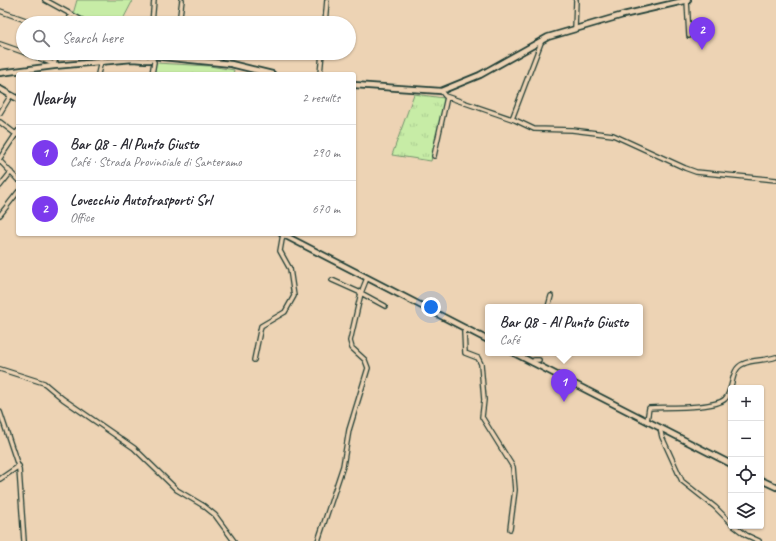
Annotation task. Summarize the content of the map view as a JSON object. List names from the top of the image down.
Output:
{
  "page": {
    "search": "Search here",
    "pins": ["2", "1"],
    "heading": ["Nearby", "2 results"],
    "list": [
      {
        "mark": "1",
        "name": "Bar Q8 - Al Punto Giusto",
        "note": "Café · Strada Provinciale di Santeramo",
        "value": "290 m"
      },
      {
        "mark": "2",
        "name": "Lovecchio Autotrasporti Srl",
        "note": "Office",
        "value": "670 m"
      }
    ],
    "popup": ["Bar Q8 - Al Punto Giusto", "Café"],
    "map_buttons": ["+", "−"]
  }
}
